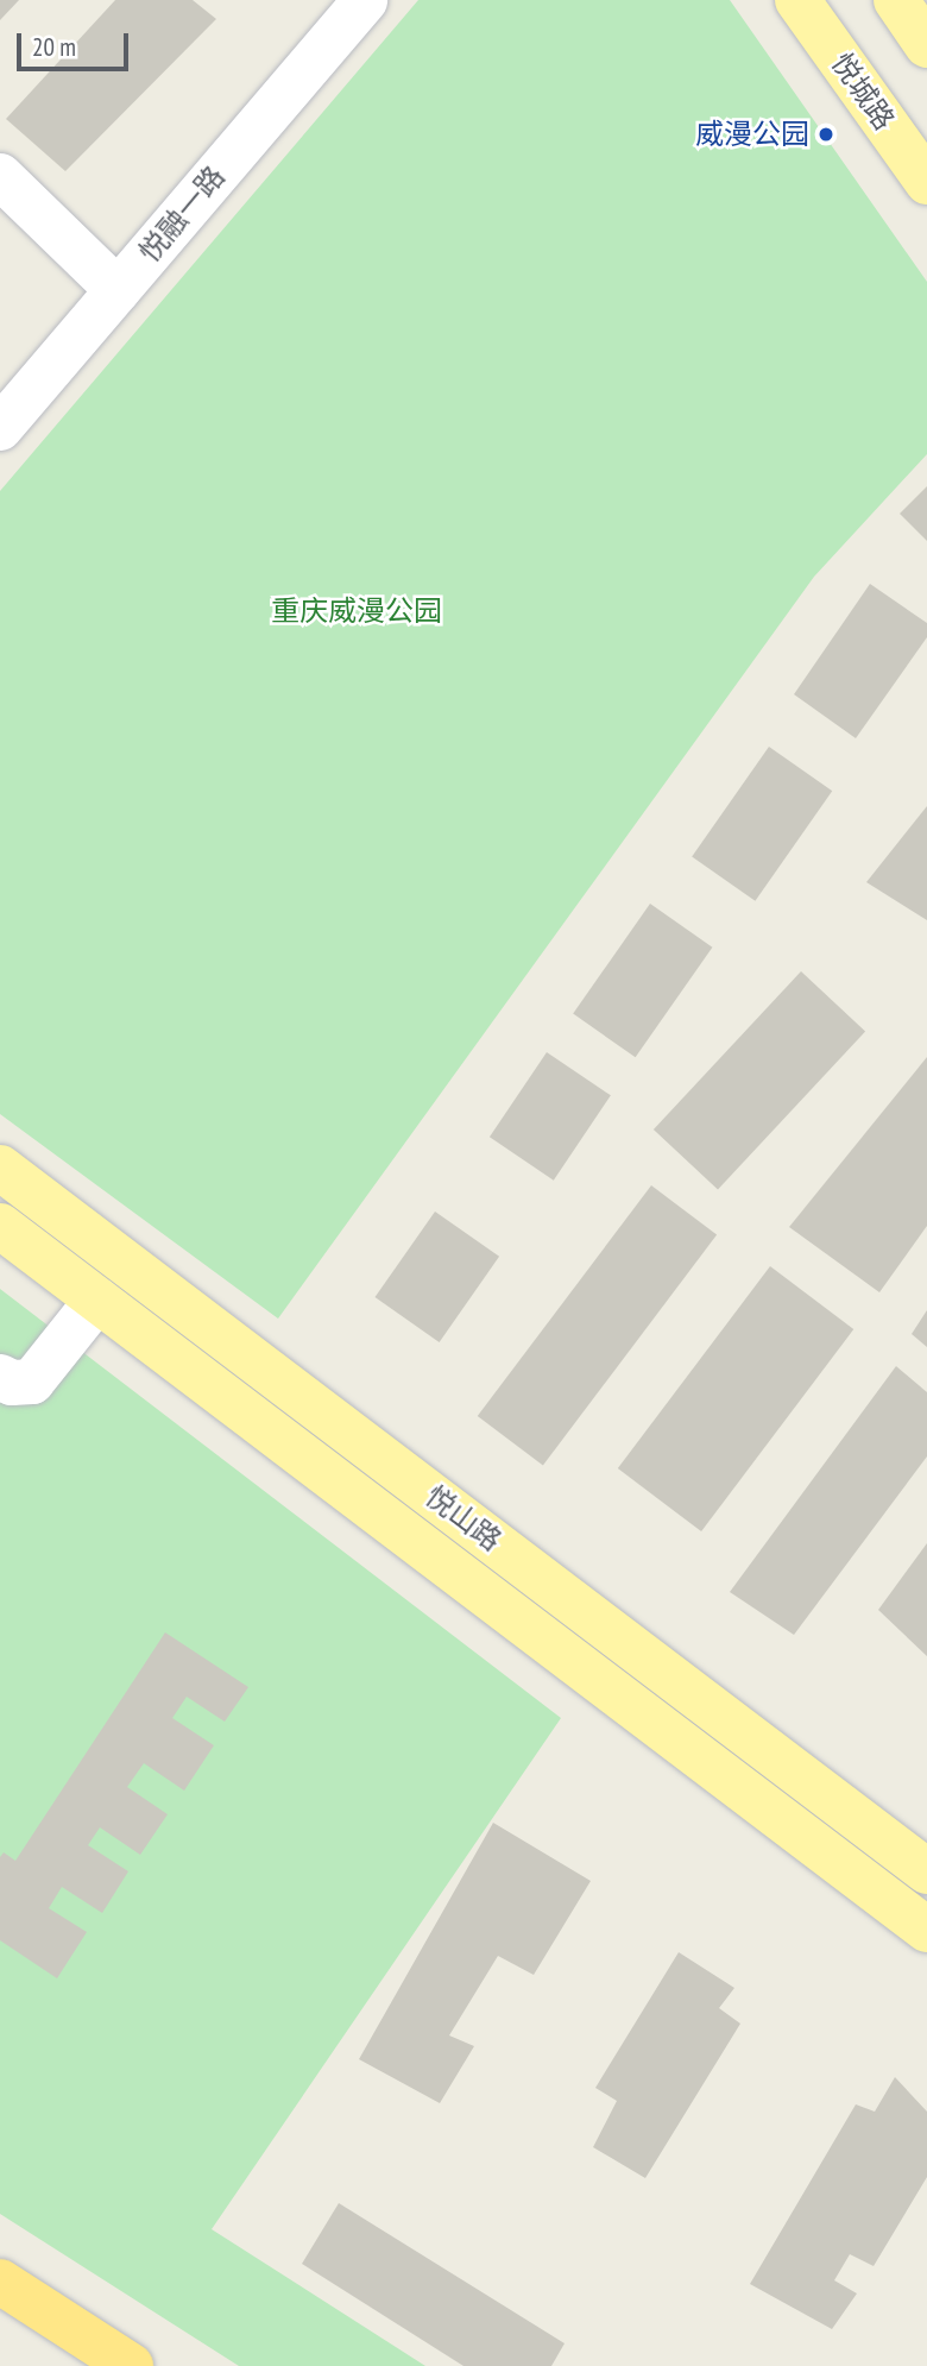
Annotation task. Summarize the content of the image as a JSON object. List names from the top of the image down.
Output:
{
  "streets": {
    "main road": ["悦城路", "悦山路"],
    "street": ["悦融一路"]
  },
  "parks": ["重庆威漫公园"],
  "places": ["威漫公园"],
  "scale_bar": "20 m"
}
